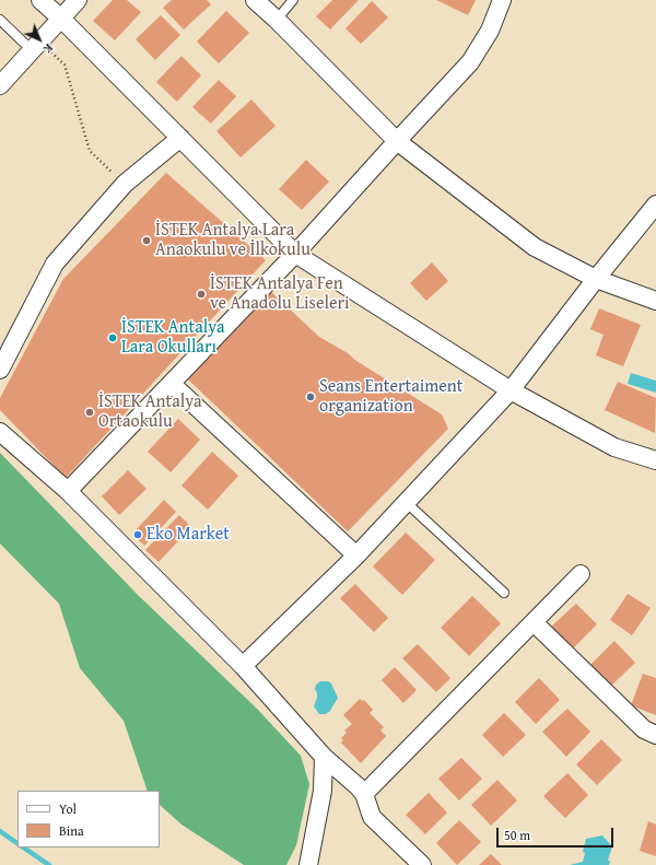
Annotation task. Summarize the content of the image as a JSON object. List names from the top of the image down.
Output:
{
  "places": [
    "İSTEK Antalya Lara Anaokulu ve İlkokulu",
    "İSTEK Antalya Fen ve Anadolu Liseleri",
    "İSTEK Antalya Lara Okulları",
    "Seans Entertaiment organization",
    "İSTEK Antalya Ortaokulu",
    "Eko Market"
  ],
  "legend": ["Yol", "Bina"],
  "scale_bar": "50 m",
  "north": "bottom right"
}
